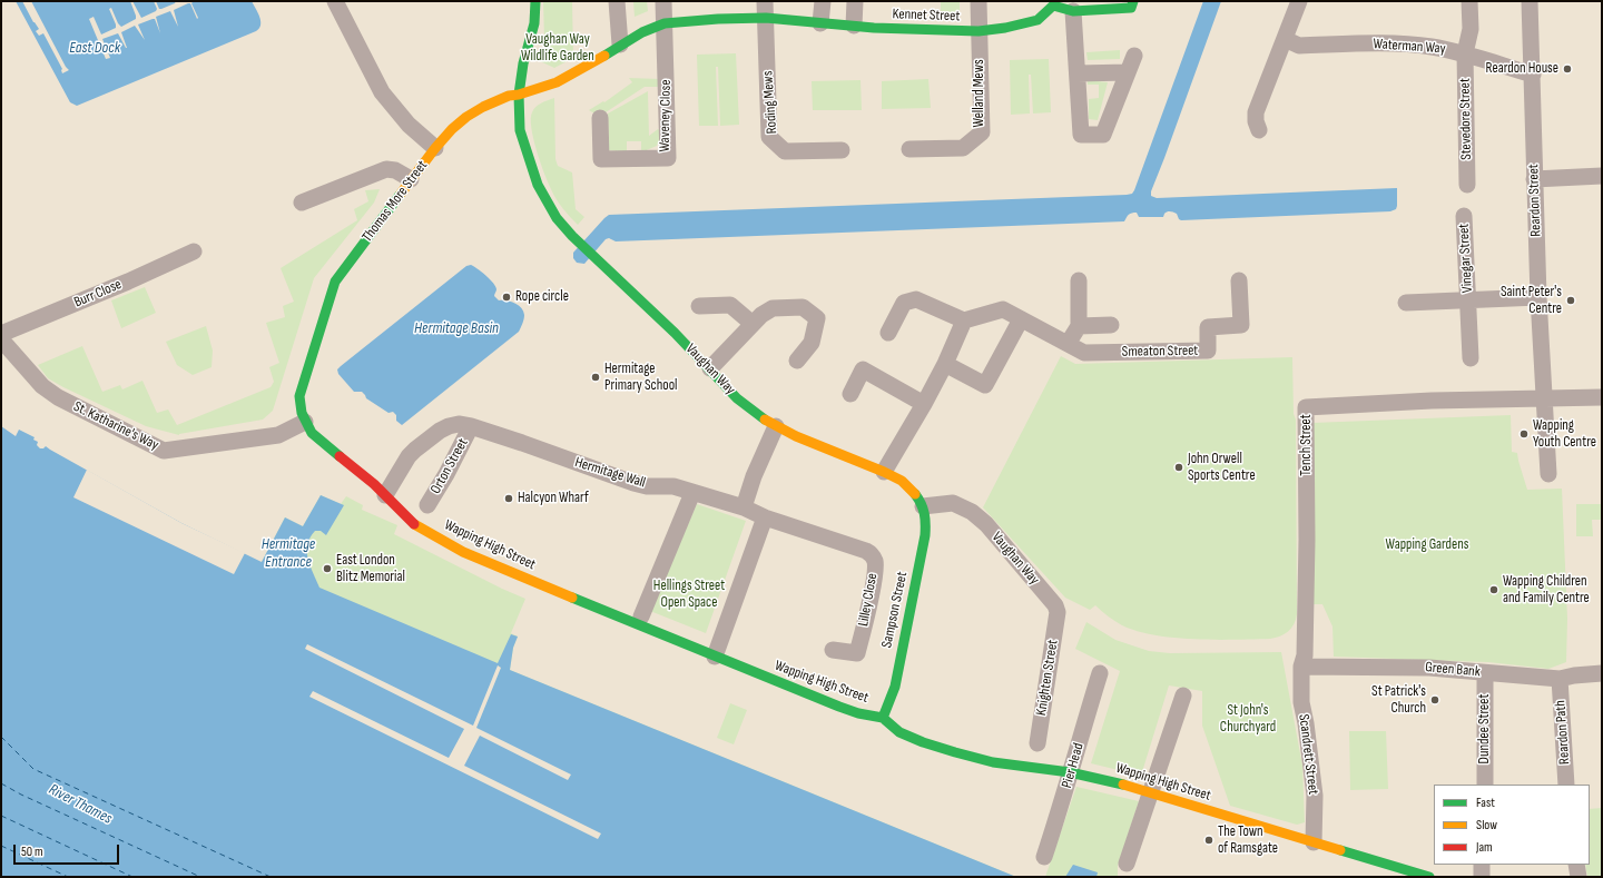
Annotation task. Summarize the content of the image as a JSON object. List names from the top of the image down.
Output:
{
  "streets": {
    "street": [
      "Kennet Street",
      "Waterman Way",
      "Welland Mews",
      "Roding Mews",
      "Waveney Close",
      "Stevedore Street",
      "Reardon Street",
      "Thomas More Street",
      "Vinegar Street",
      "Burr Close",
      "Smeaton Street",
      "Vaughan Way",
      "St. Katharine's Way",
      "Tench Street",
      "Orton Street",
      "Hermitage Wall",
      "Wapping High Street",
      "Lilley Close",
      "Sampson Street",
      "Green Bank",
      "Knighten Street",
      "Dundee Street",
      "Reardon Path",
      "Scandrett Street",
      "Pier Head"
    ]
  },
  "crossings": [
    ["Kennet Street", "Welland Mews"],
    ["Kennet Street", "Roding Mews"],
    ["Kennet Street", "Waveney Close"],
    ["Kennet Street", "Thomas More Street"],
    ["Kennet Street", "Vaughan Way"],
    ["Waterman Way", "Stevedore Street"],
    ["Waterman Way", "Reardon Street"],
    ["Reardon Street", "Vinegar Street"],
    ["Reardon Street", "Tench Street"],
    ["Thomas More Street", "St. Katharine's Way"],
    ["Thomas More Street", "Wapping High Street"],
    ["Vaughan Way", "Sampson Street"],
    ["Vaughan Way", "Knighten Street"],
    ["St. Katharine's Way", "Wapping High Street"],
    ["Tench Street", "Green Bank"],
    ["Tench Street", "Scandrett Street"],
    ["Orton Street", "Hermitage Wall"],
    ["Hermitage Wall", "Wapping High Street"],
    ["Hermitage Wall", "Lilley Close"],
    ["Wapping High Street", "Sampson Street"],
    ["Wapping High Street", "Knighten Street"],
    ["Wapping High Street", "Scandrett Street"],
    ["Wapping High Street", "Pier Head"],
    ["Green Bank", "Dundee Street"],
    ["Green Bank", "Reardon Path"],
    ["Green Bank", "Scandrett Street"]
  ],
  "water": [
    "East Dock",
    "Hermitage Basin",
    "Hermitage Entrance",
    "River Thames"
  ],
  "parks": [
    "Vaughan Way Wildlife Garden",
    "Wapping Gardens",
    "Hellings Street Open Space",
    "St John's Churchyard"
  ],
  "places": [
    "Reardon House",
    "Rope circle",
    "Saint Peter's Centre",
    "Hermitage Primary School",
    "Wapping Youth Centre",
    "John Orwell Sports Centre",
    "Halcyon Wharf",
    "East London Blitz Memorial",
    "Wapping Children and Family Centre",
    "St Patrick's Church",
    "The Town of Ramsgate"
  ],
  "legend": ["Fast", "Slow", "Jam"],
  "scale_bar": "50 m"
}
